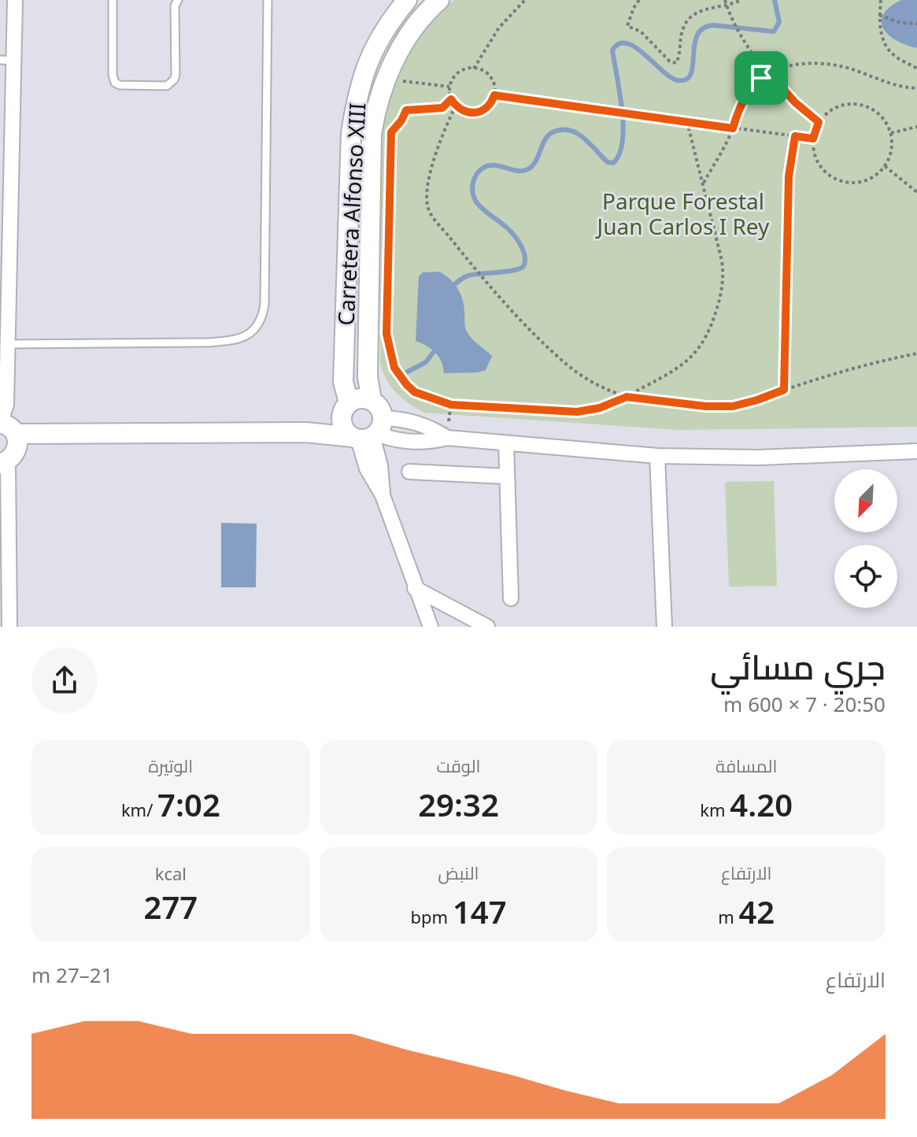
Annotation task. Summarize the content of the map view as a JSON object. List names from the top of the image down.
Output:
{
  "streets": {
    "main road": ["Carretera Alfonso XIII"]
  },
  "parks": ["Parque Forestal Juan Carlos I Rey"],
  "north": "bottom left",
  "page": {
    "heading": ["جري مسائي", "20:50 · 7 × 600 m"],
    "stats": [
      ["المسافة", "4.20 km"],
      ["الوقت", "29:32"],
      ["الوتيرة", "7:02 /km"],
      ["الارتفاع", "42 m"],
      ["النبض", "147 bpm"],
      ["kcal", "277"]
    ],
    "chart": ["الارتفاع", "21–27 m"]
  }
}
